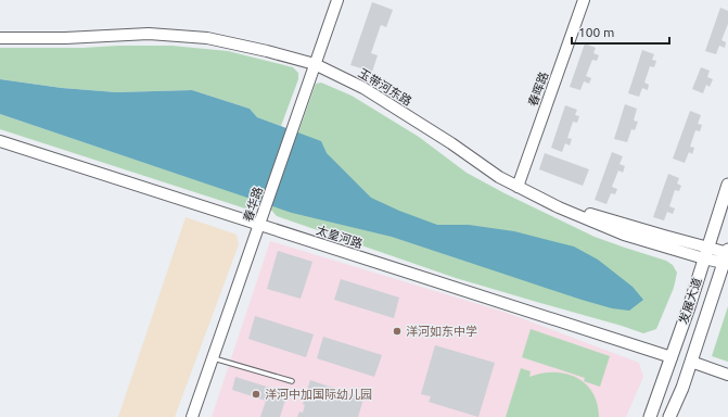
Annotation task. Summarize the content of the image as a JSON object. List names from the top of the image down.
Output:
{
  "streets": {
    "main road": ["发展大道"],
    "street": [
      "玉带河东路",
      "春晖路",
      "春华路",
      "太皇河路"
    ]
  },
  "crossings": [
    ["玉带河东路", "春晖路"],
    ["玉带河东路", "春华路"],
    ["玉带河东路", "发展大道"],
    ["春华路", "太皇河路"],
    ["太皇河路", "发展大道"]
  ],
  "places": ["洋河如东中学", "洋河中加国际幼儿园"],
  "scale_bar": "100 m"
}
